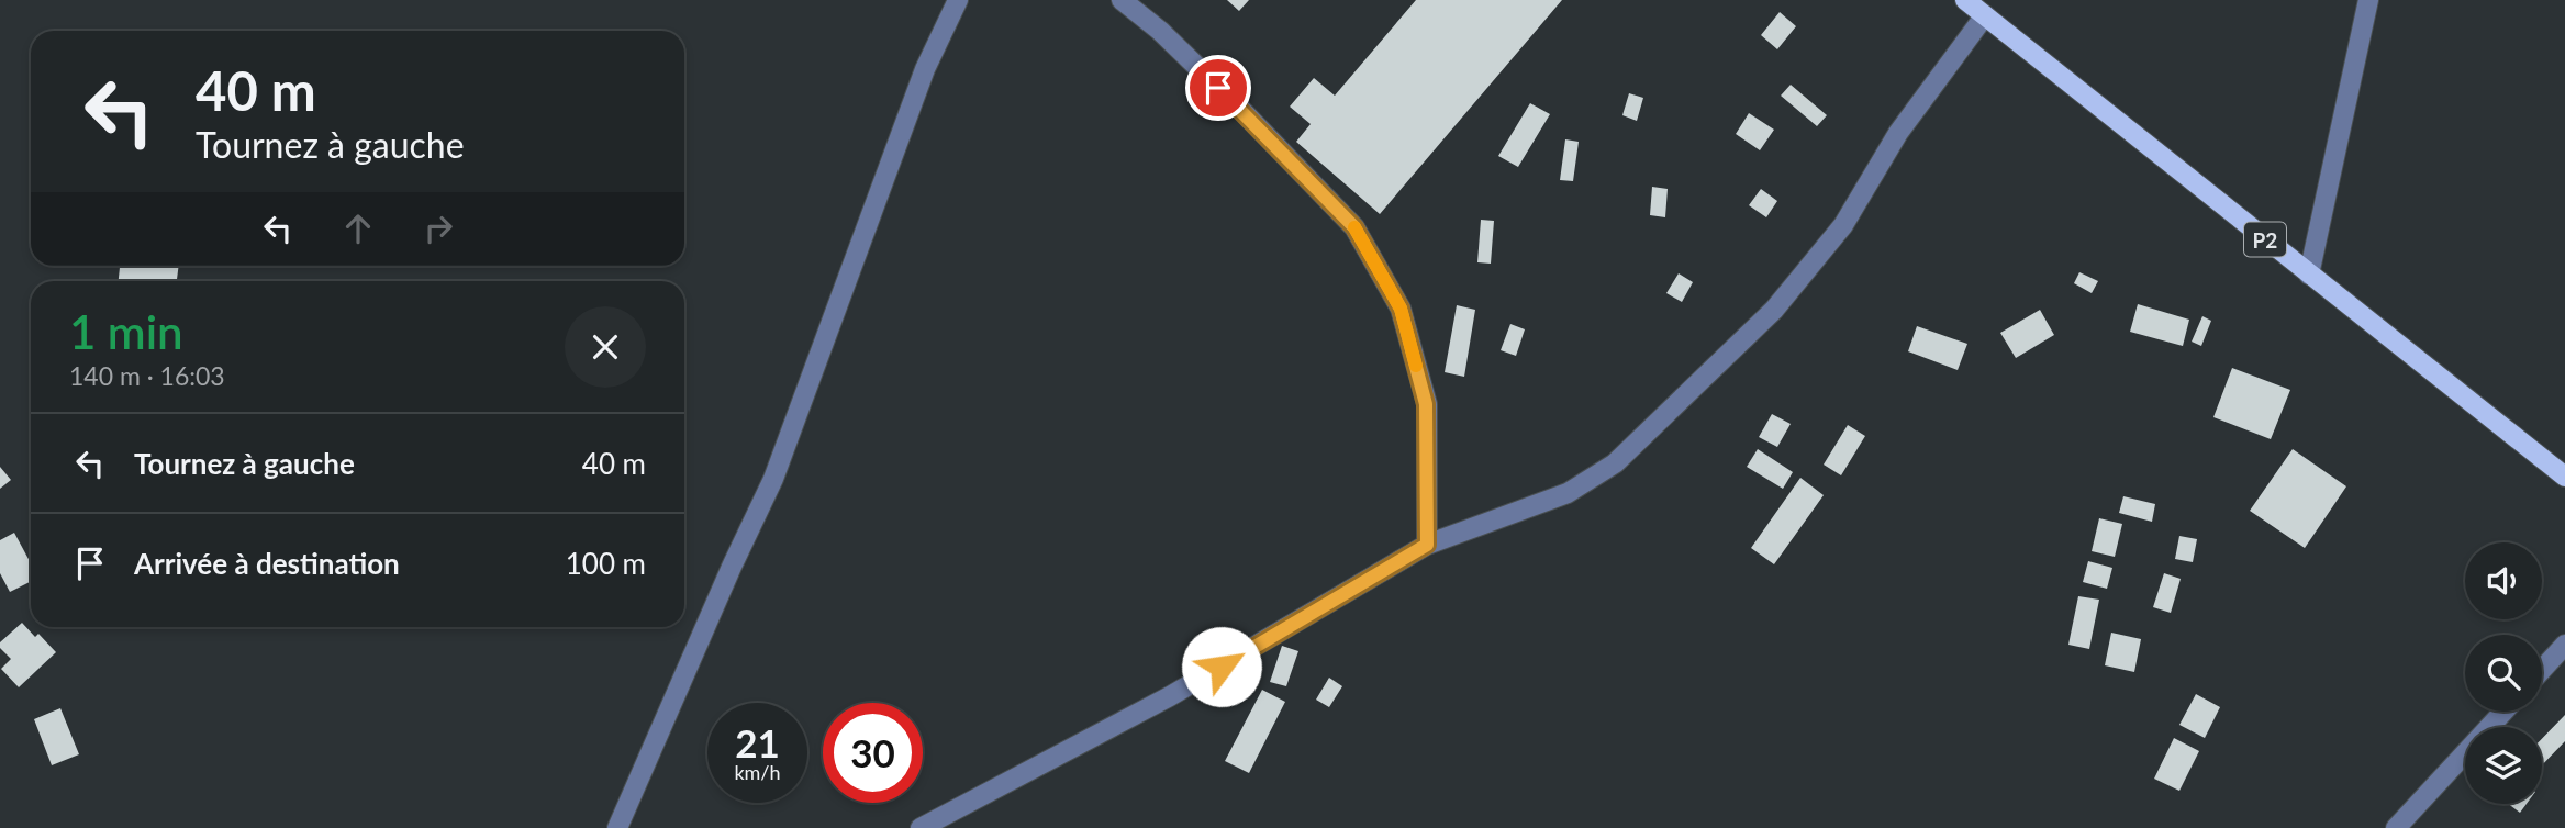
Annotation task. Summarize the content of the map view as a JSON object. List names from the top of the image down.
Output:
{
  "streets": {
    "main road": ["P2"]
  },
  "page": {
    "turn": ["40 m", "Tournez à gauche"],
    "heading": ["1 min", "140 m · 16:03"],
    "list": [
      {
        "name": "Tournez à gauche",
        "value": "40 m"
      },
      {
        "name": "Arrivée à destination",
        "value": "100 m"
      }
    ],
    "speed": "21 km/h",
    "limit": "30"
  }
}
